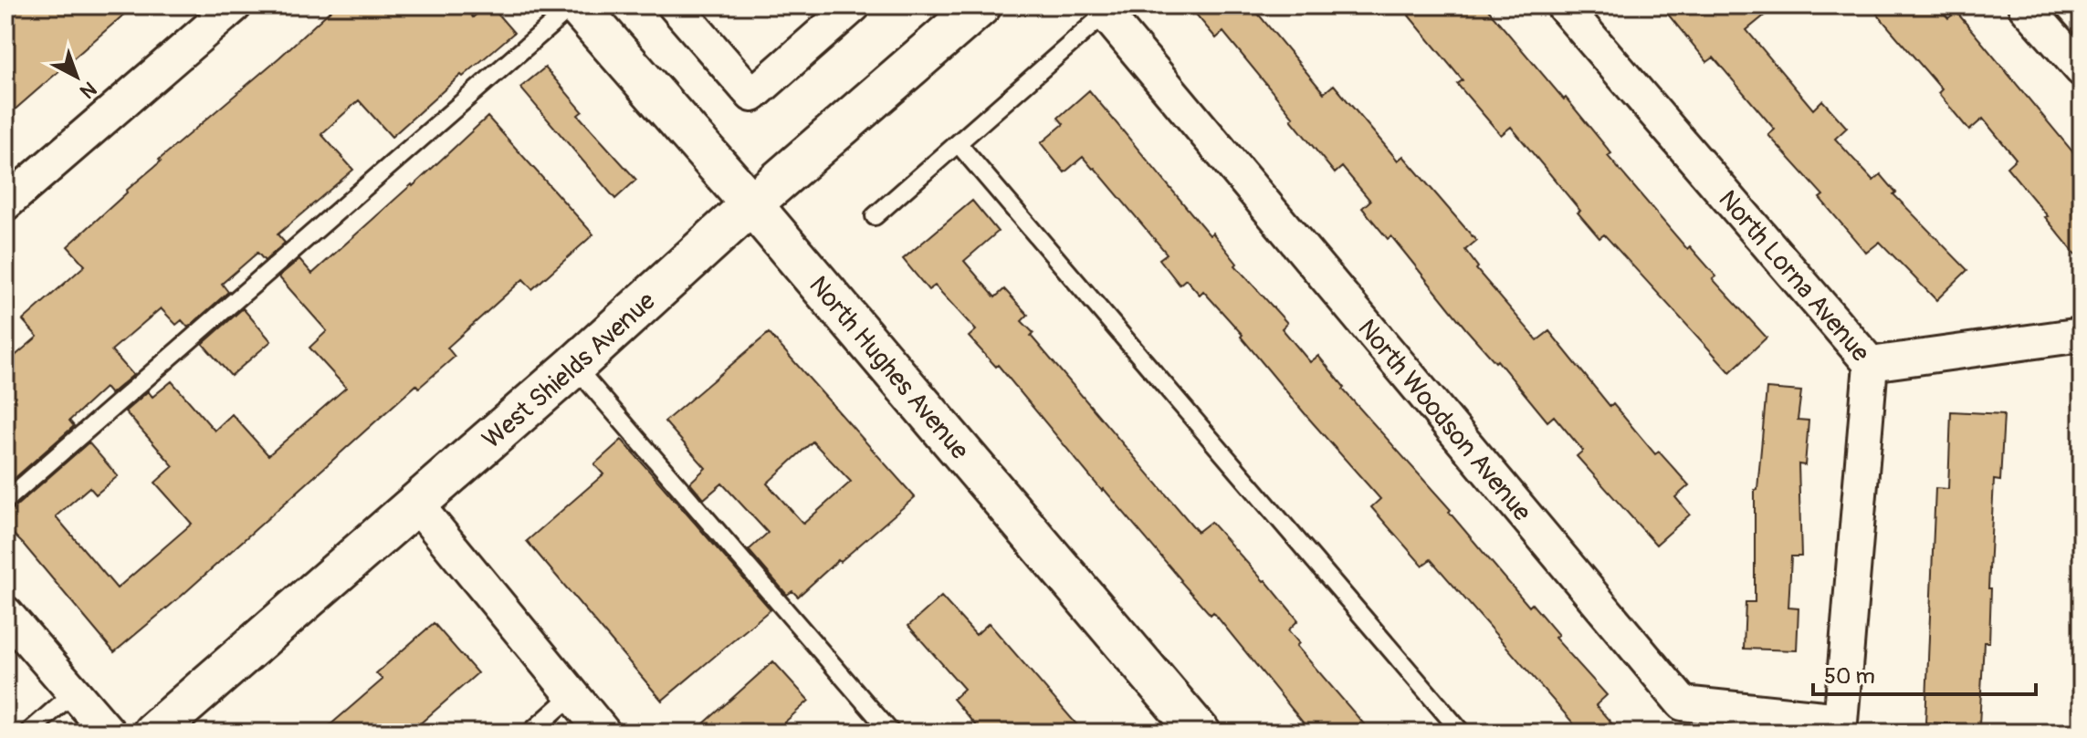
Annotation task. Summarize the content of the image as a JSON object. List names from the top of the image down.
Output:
{
  "streets": {
    "main road": ["North Hughes Avenue", "West Shields Avenue"],
    "street": ["North Lorna Avenue", "North Woodson Avenue"]
  },
  "crossings": [
    ["North Lorna Avenue", "North Woodson Avenue"],
    ["North Hughes Avenue", "West Shields Avenue"]
  ],
  "scale_bar": "50 m",
  "north": "bottom right"
}
